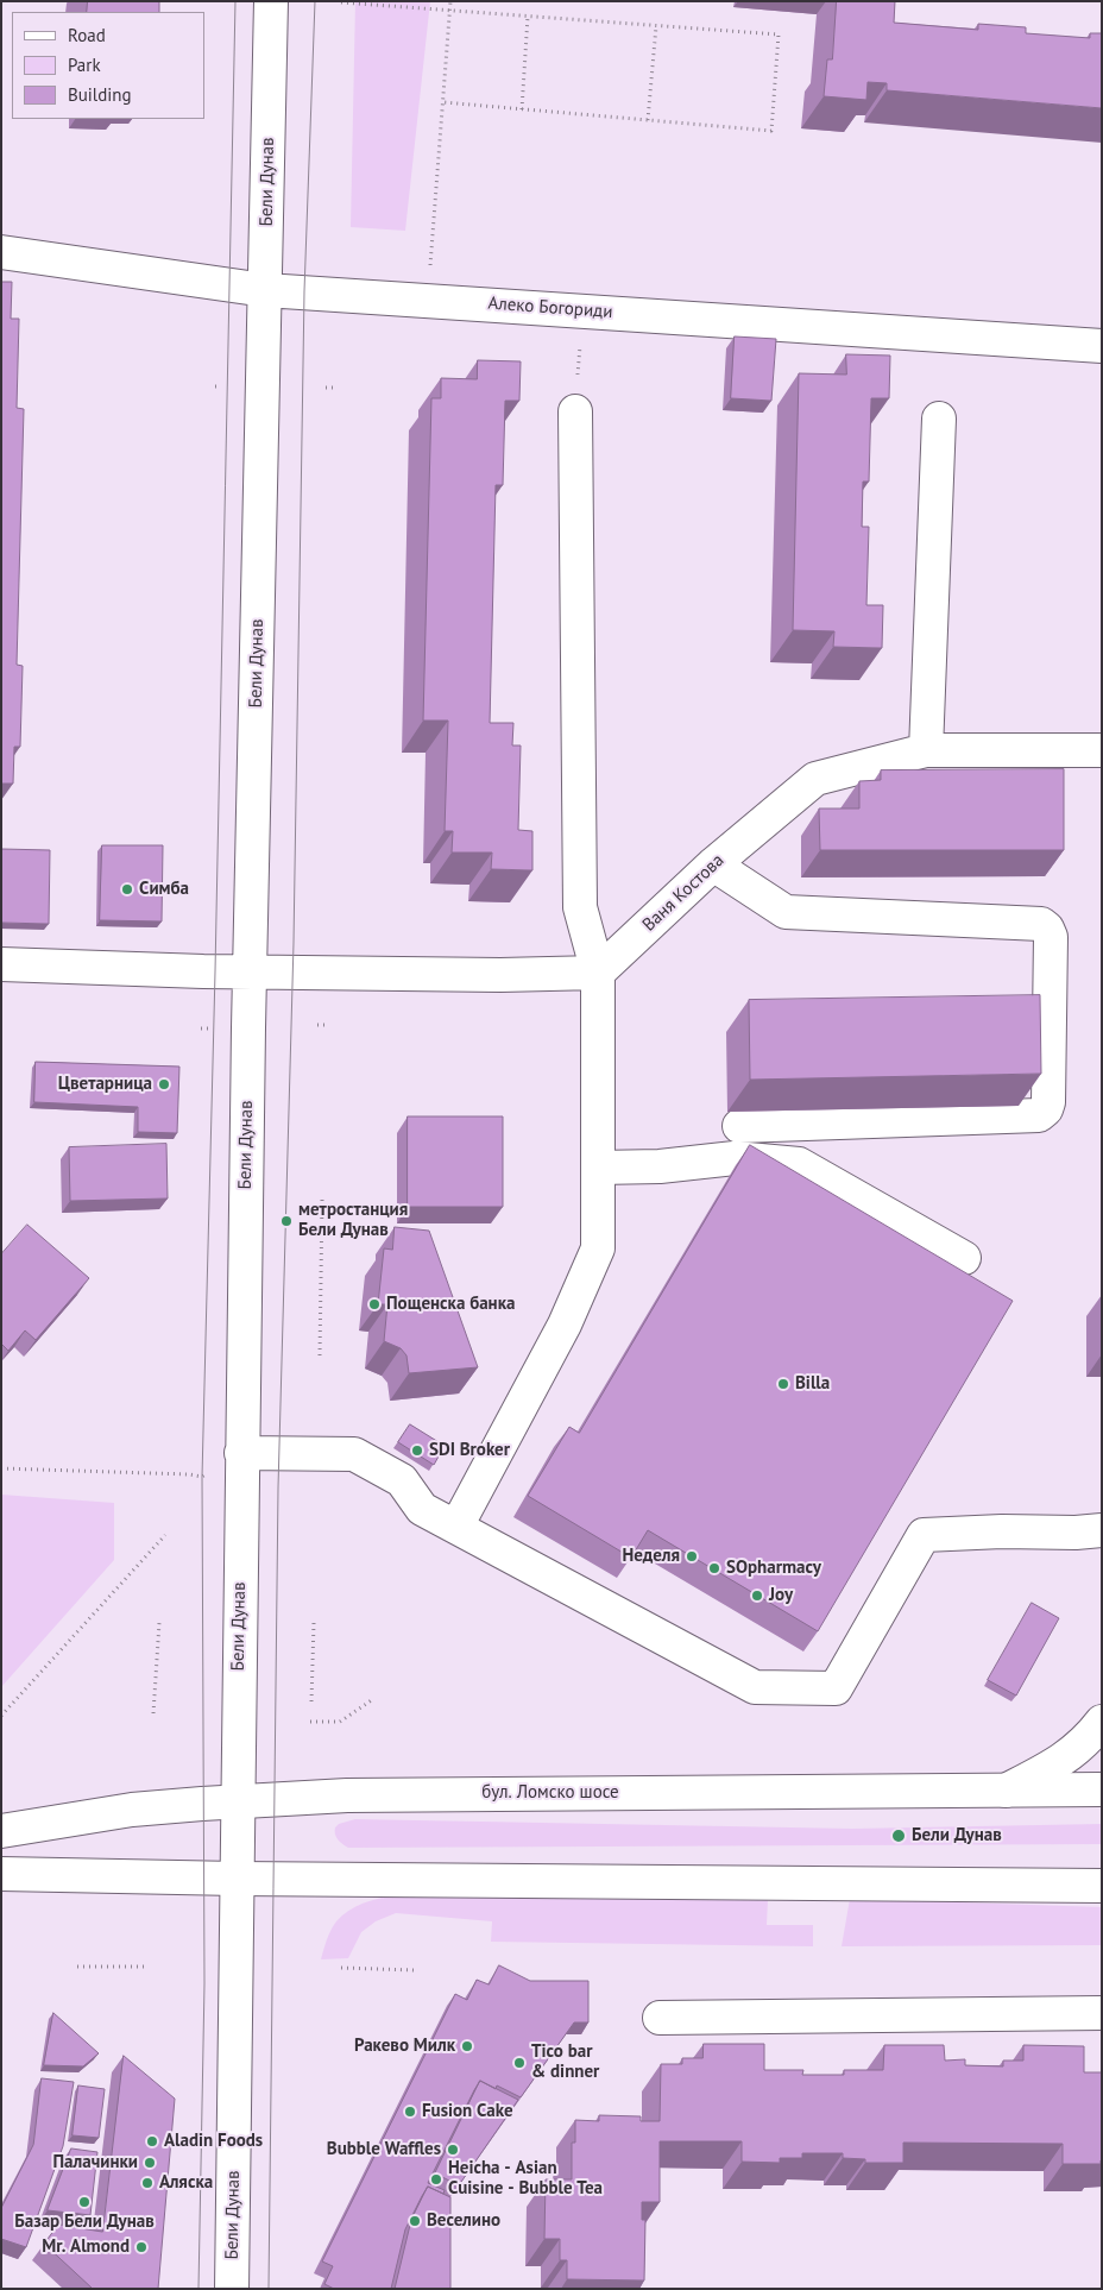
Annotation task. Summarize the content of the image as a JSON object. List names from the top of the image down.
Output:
{
  "streets": {
    "street": [
      "Бели Дунав",
      "Алеко Богориди",
      "Ваня Костова",
      "бул. Ломско шосе"
    ]
  },
  "crossings": [
    ["Бели Дунав", "Алеко Богориди"],
    ["Бели Дунав", "бул. Ломско шосе"]
  ],
  "places": [
    "Симба",
    "Цветарница",
    "метростанция Бели Дунав",
    "Пощенска банка",
    "Billa",
    "SDI Broker",
    "Неделя",
    "SOpharmacy",
    "Joy",
    "Бели Дунав",
    "Ракево Милк",
    "Tico bar & dinner",
    "Fusion Cake",
    "Aladin Foods",
    "Bubble Waffles",
    "Палачинки",
    "Heicha - Asian Cuisine - Bubble Tea",
    "Аляска",
    "Базар Бели Дунав",
    "Веселино",
    "Mr. Almond"
  ],
  "legend": ["Road", "Park", "Building"]
}
